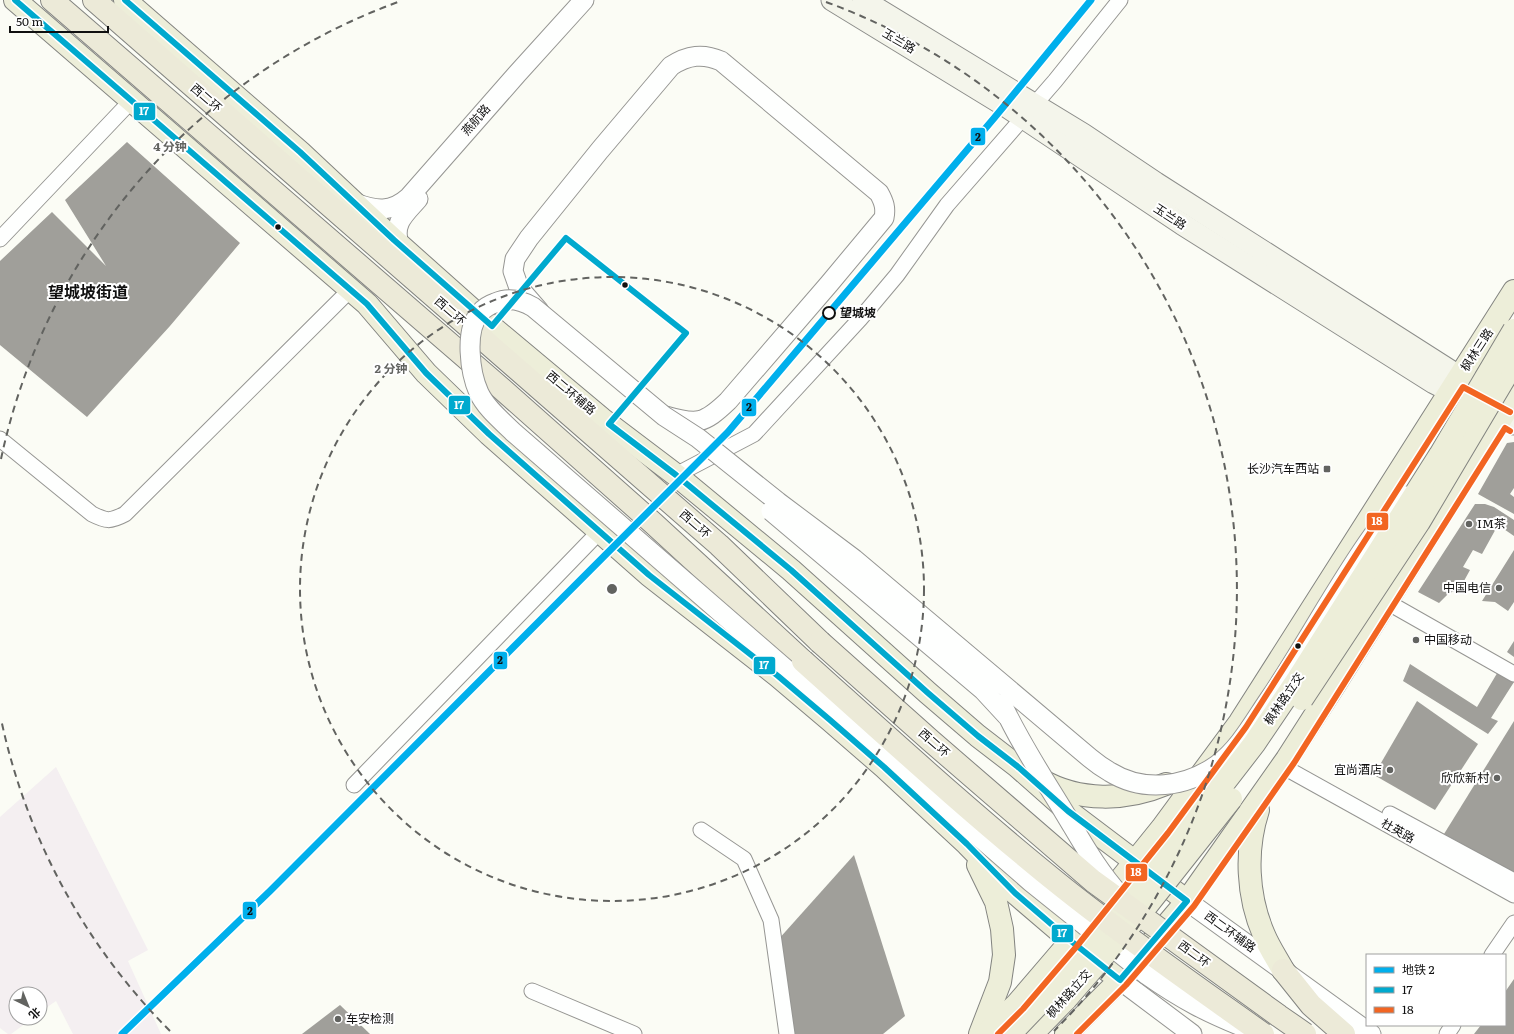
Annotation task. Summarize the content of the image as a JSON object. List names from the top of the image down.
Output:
{
  "streets": {
    "highway": ["西二环"],
    "main road": [
      "玉兰路",
      "枫林三路",
      "西二环辅路",
      "枫林路立交"
    ],
    "street": ["燕航路", "杜英路"]
  },
  "crossings": [
    ["玉兰路", "枫林三路"],
    ["燕航路", "西二环辅路"],
    ["枫林三路", "西二环辅路"]
  ],
  "districts": ["望城坡街道"],
  "places": {
    "other": [
      "望城坡",
      "IM茶",
      "中国电信",
      "中国移动",
      "宜尚酒店",
      "欣欣新村",
      "车安检测"
    ],
    "transit": ["长沙汽车西站"]
  },
  "lines": ["metro line 2", "transit line 17", "transit line 18"],
  "legend": ["地铁 2", "17", "18"],
  "scale_bar": "50 m",
  "north": "bottom right",
  "rings": ["4 分钟", "2 分钟"]
}
